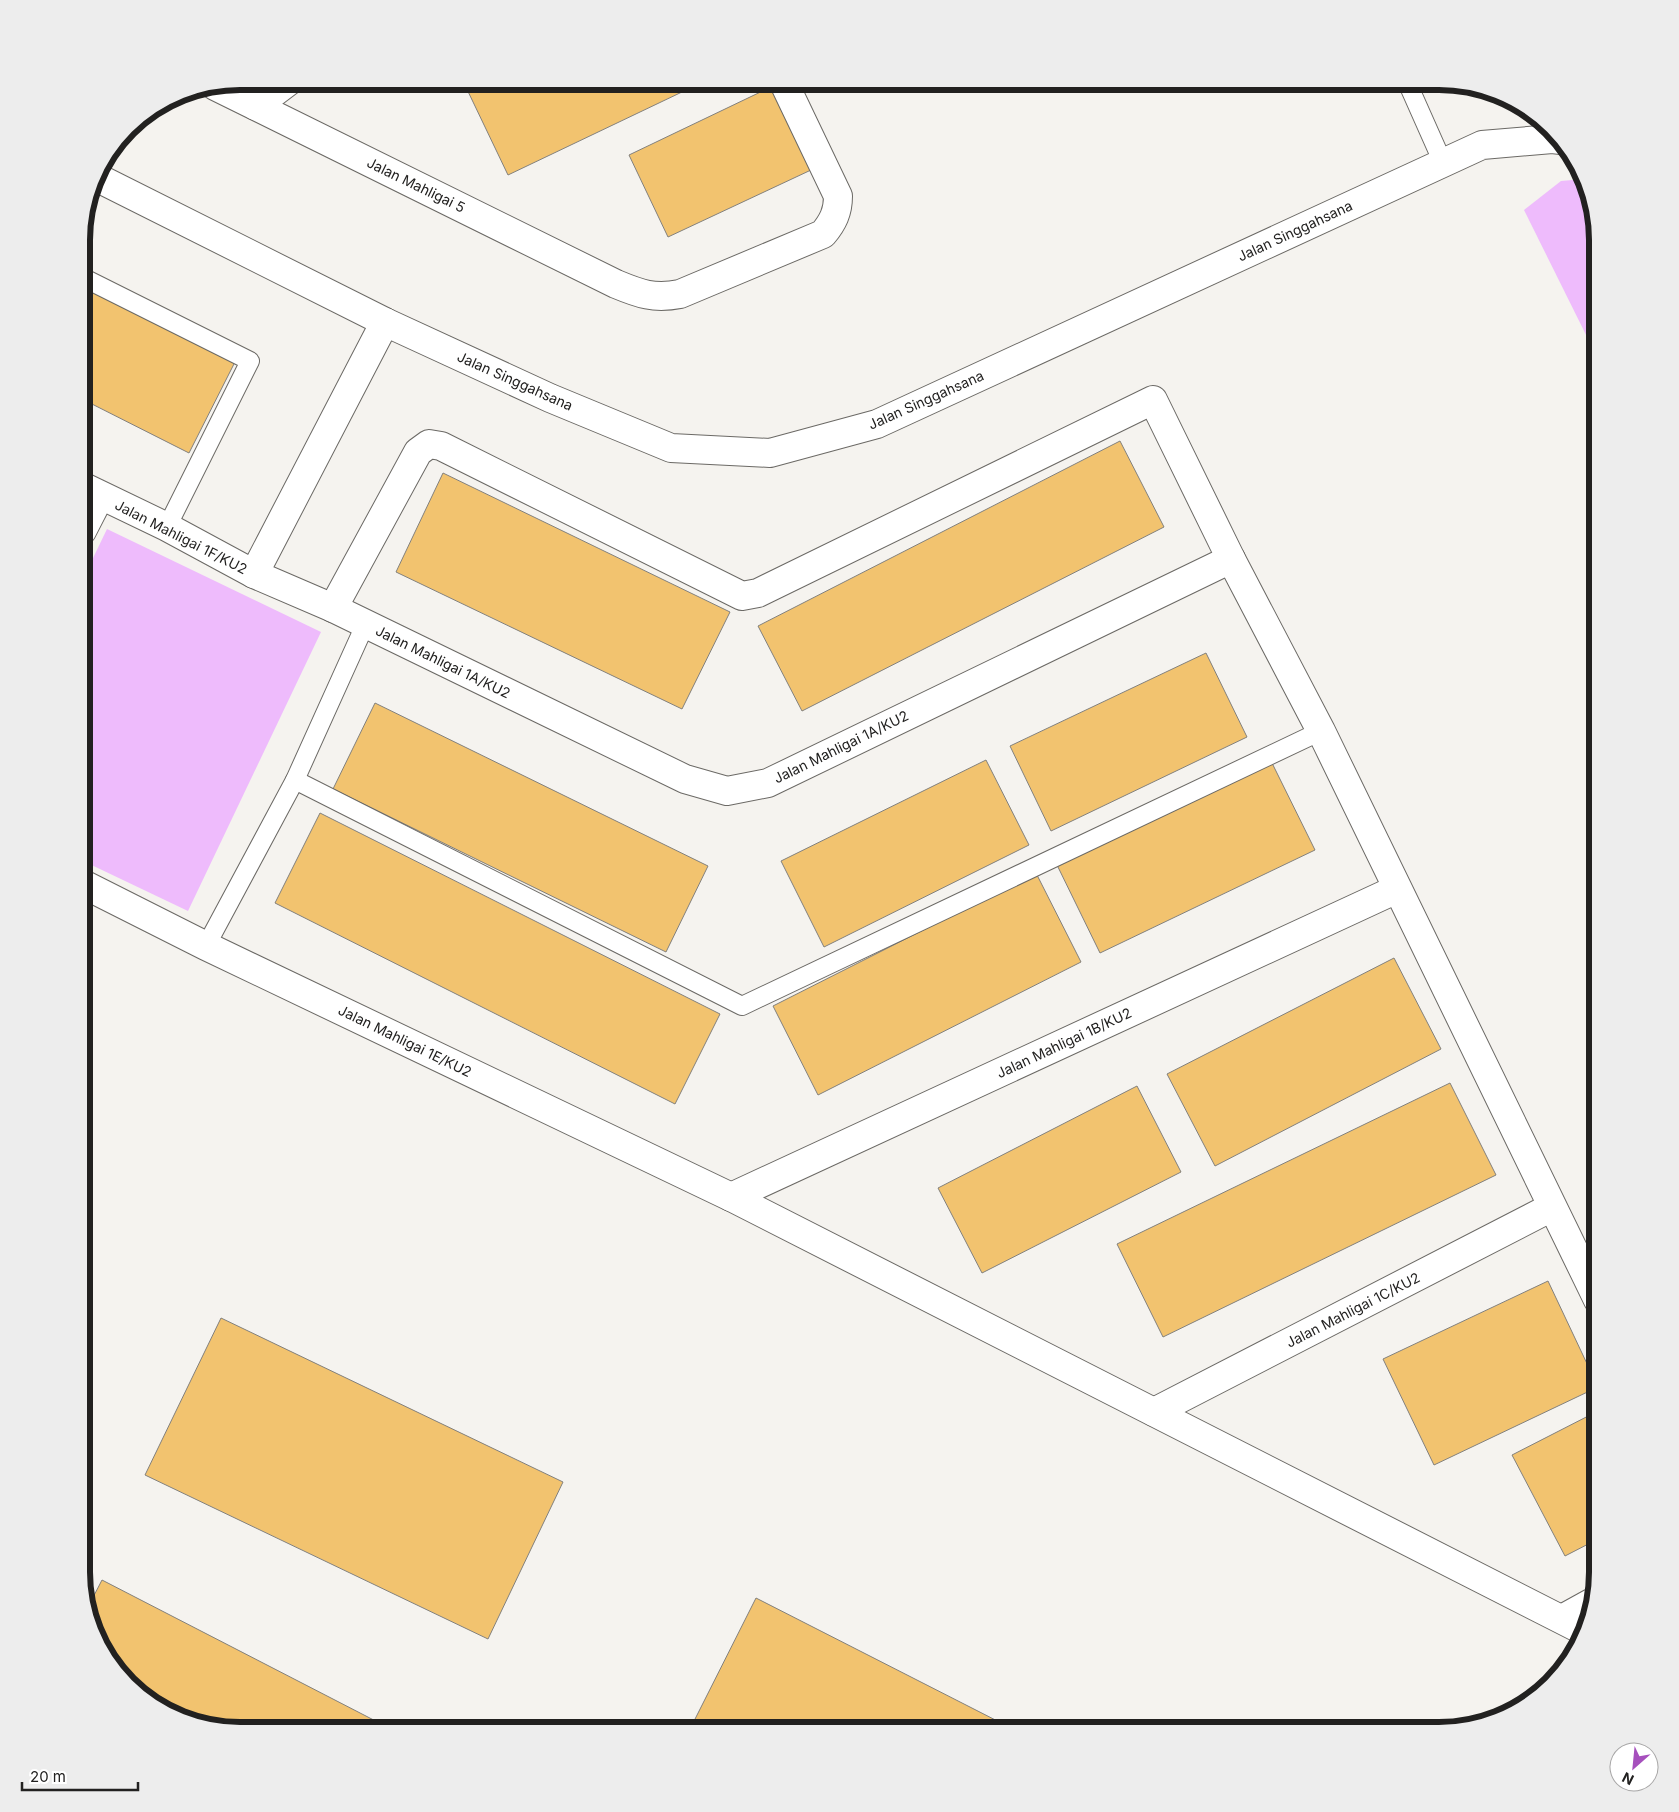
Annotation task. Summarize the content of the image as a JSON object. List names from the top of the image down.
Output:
{
  "streets": {
    "street": [
      "Jalan Mahligai 5",
      "Jalan Singgahsana",
      "Jalan Mahligai 1F/KU2",
      "Jalan Mahligai 1A/KU2",
      "Jalan Mahligai 1E/KU2",
      "Jalan Mahligai 1B/KU2",
      "Jalan Mahligai 1C/KU2"
    ]
  },
  "crossings": [
    ["Jalan Mahligai 1F/KU2", "Jalan Mahligai 1A/KU2"],
    ["Jalan Mahligai 1E/KU2", "Jalan Mahligai 1B/KU2"],
    ["Jalan Mahligai 1E/KU2", "Jalan Mahligai 1C/KU2"]
  ],
  "scale_bar": "20 m",
  "north": "bottom left"
}
